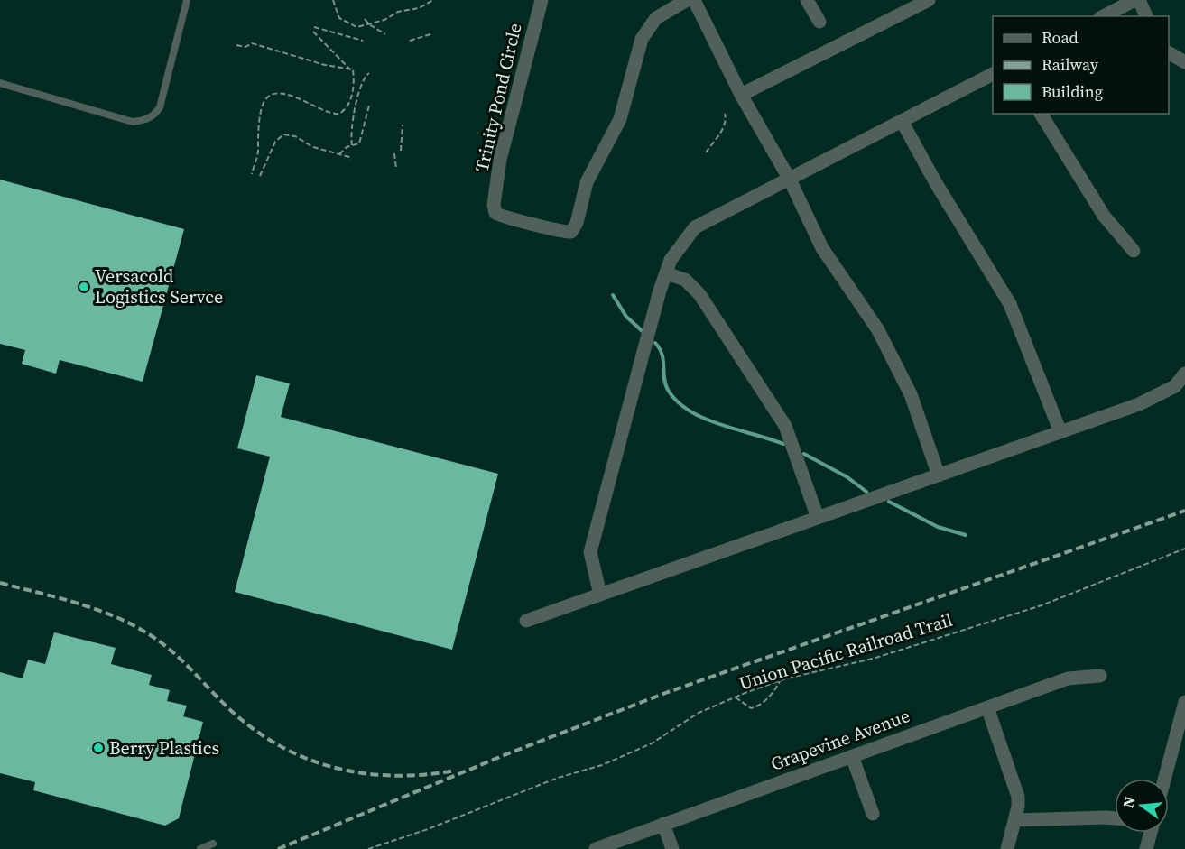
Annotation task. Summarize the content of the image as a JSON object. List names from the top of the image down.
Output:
{
  "streets": {
    "street": ["Trinity Pond Circle", "Grapevine Avenue"],
    "path": ["Union Pacific Railroad Trail"]
  },
  "places": ["Versacold Logistics Servce", "Berry Plastics"],
  "legend": ["Road", "Railway", "Building"],
  "north": "left"
}
